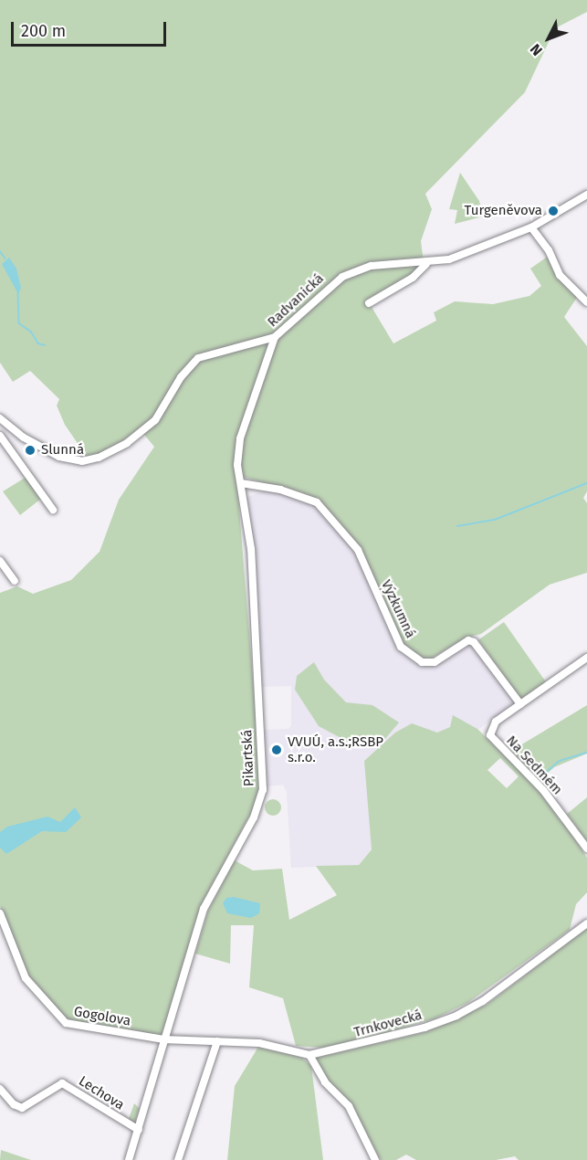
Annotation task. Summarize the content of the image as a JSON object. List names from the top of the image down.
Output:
{
  "streets": {
    "street": [
      "Radvanická",
      "Výzkumná",
      "Pikartská",
      "Na Sedmém",
      "Gogolova",
      "Trnkovecká",
      "Lechova"
    ]
  },
  "crossings": [
    ["Radvanická", "Pikartská"],
    ["Výzkumná", "Pikartská"],
    ["Výzkumná", "Na Sedmém"],
    ["Pikartská", "Gogolova"],
    ["Pikartská", "Trnkovecká"],
    ["Pikartská", "Lechova"],
    ["Gogolova", "Trnkovecká"]
  ],
  "places": ["Turgeněvova", "Slunná", "VVUÚ, a.s.;RSBP s.r.o."],
  "scale_bar": "200 m",
  "north": "bottom left"
}
